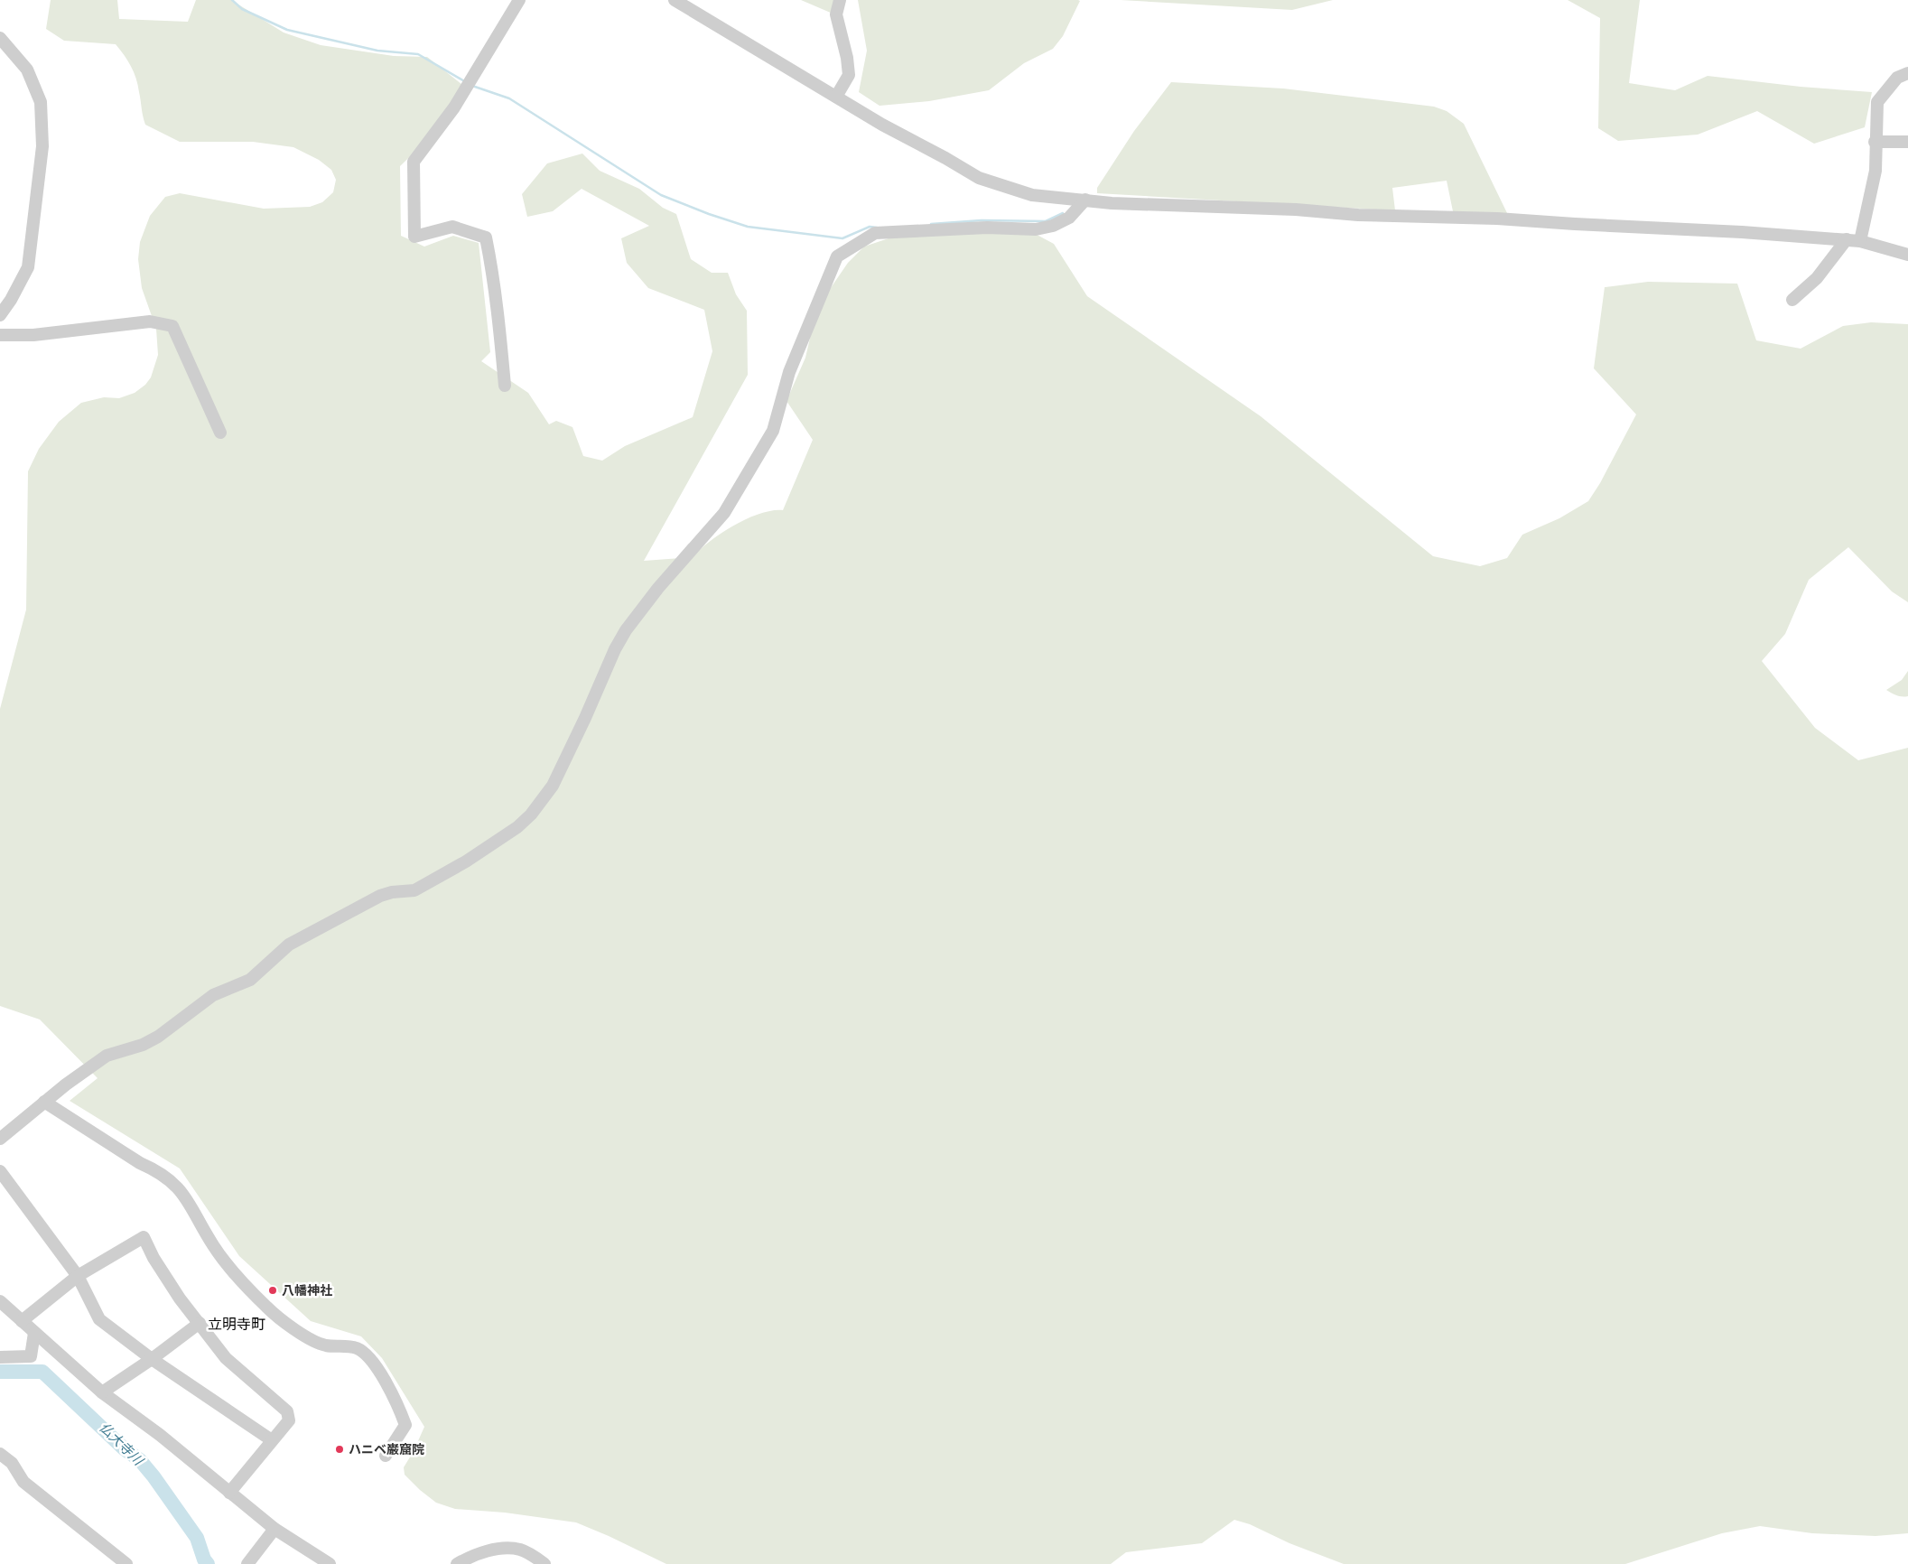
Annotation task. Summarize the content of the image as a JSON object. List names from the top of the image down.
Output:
{
  "districts": ["立明寺町"],
  "water": ["仏大寺川"],
  "places": ["八幡神社", "ハニベ巌窟院"]
}
